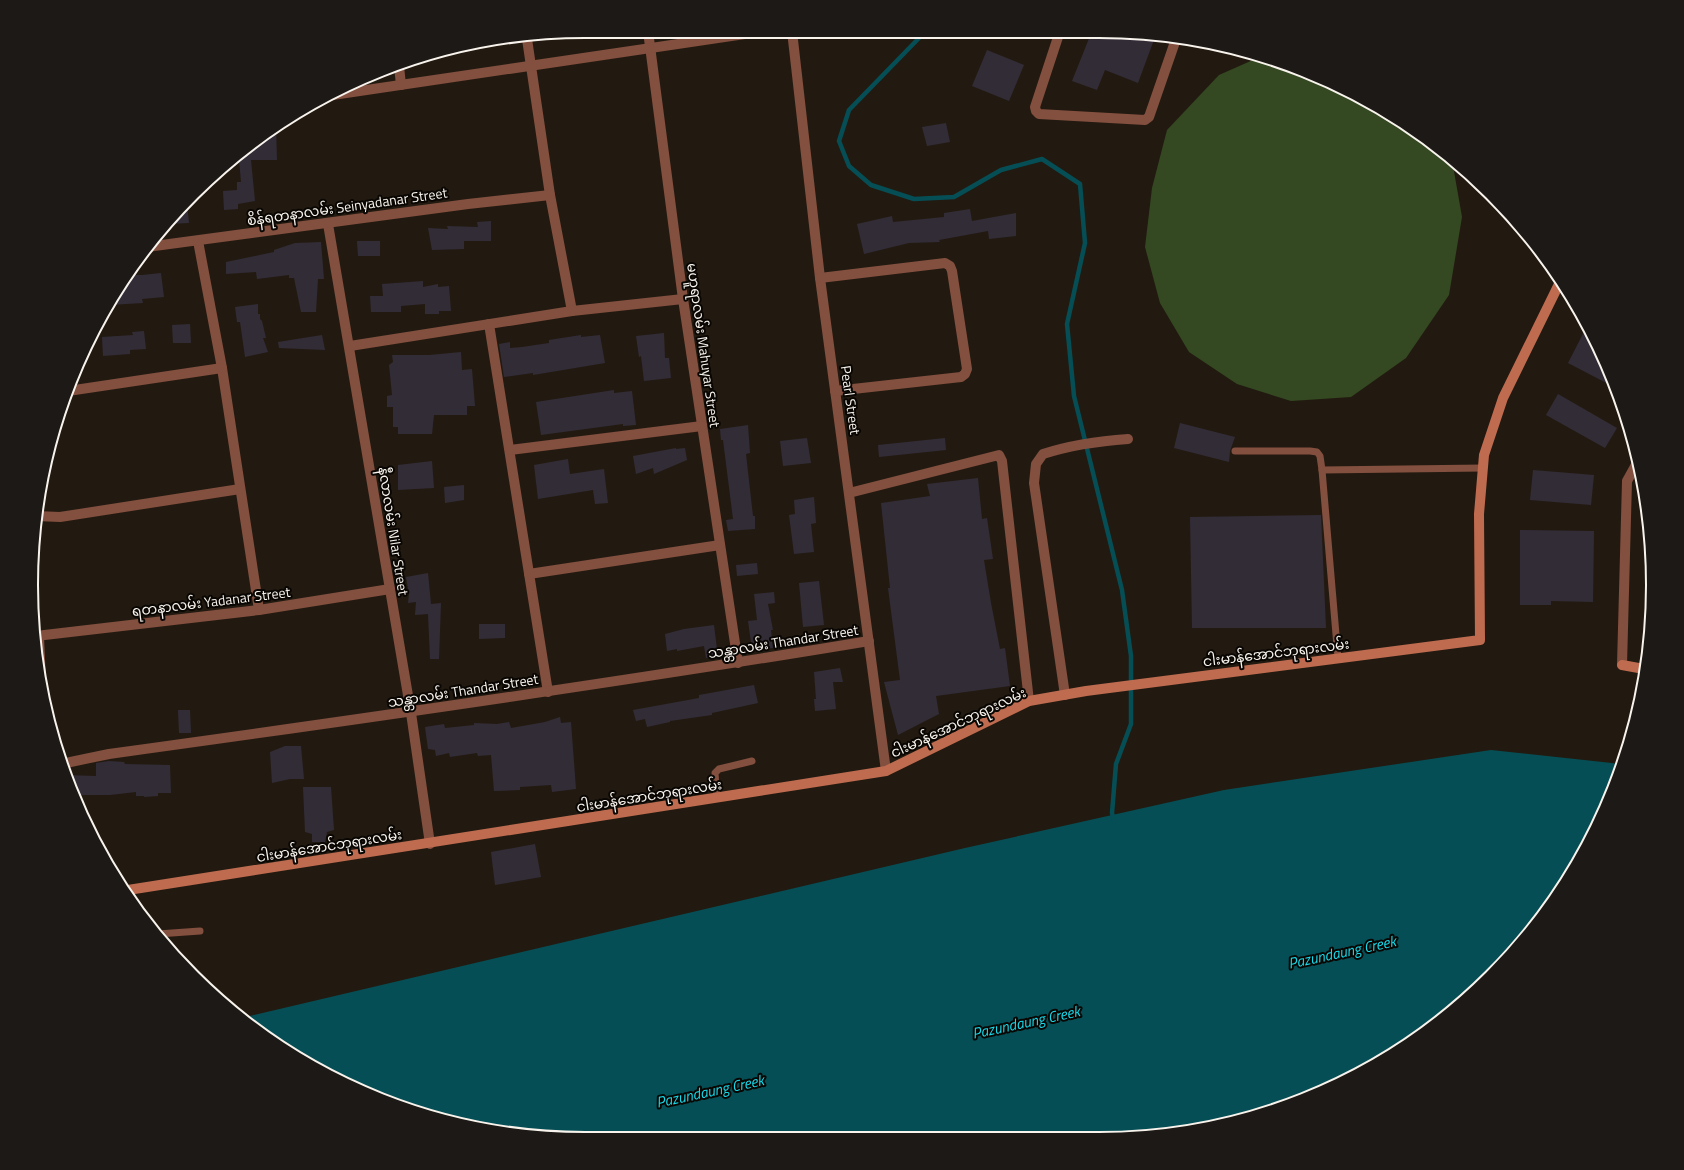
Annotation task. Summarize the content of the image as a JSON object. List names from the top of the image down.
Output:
{
  "streets": {
    "main road": ["ငါးမာန်အောင်ဘုရားလမ်း"],
    "street": [
      "စိန်ရတနာလမ်း Seinyadanar Street",
      "မဟူရာလမ်း Mahuyar Street",
      "Pearl Street",
      "နီလာလမ်း Nilar Street",
      "ရတနာလမ်း Yadanar Street",
      "သန္တာလမ်း Thandar Street"
    ]
  },
  "crossings": [
    ["စိန်ရတနာလမ်း Seinyadanar Street", "နီလာလမ်း Nilar Street"],
    ["မဟူရာလမ်း Mahuyar Street", "သန္တာလမ်း Thandar Street"],
    ["Pearl Street", "သန္တာလမ်း Thandar Street"],
    ["Pearl Street", "ငါးမာန်အောင်ဘုရားလမ်း"],
    ["နီလာလမ်း Nilar Street", "ရတနာလမ်း Yadanar Street"],
    ["နီလာလမ်း Nilar Street", "သန္တာလမ်း Thandar Street"],
    ["နီလာလမ်း Nilar Street", "ငါးမာန်အောင်ဘုရားလမ်း"]
  ],
  "water": ["Pazundaung Creek"]
}
